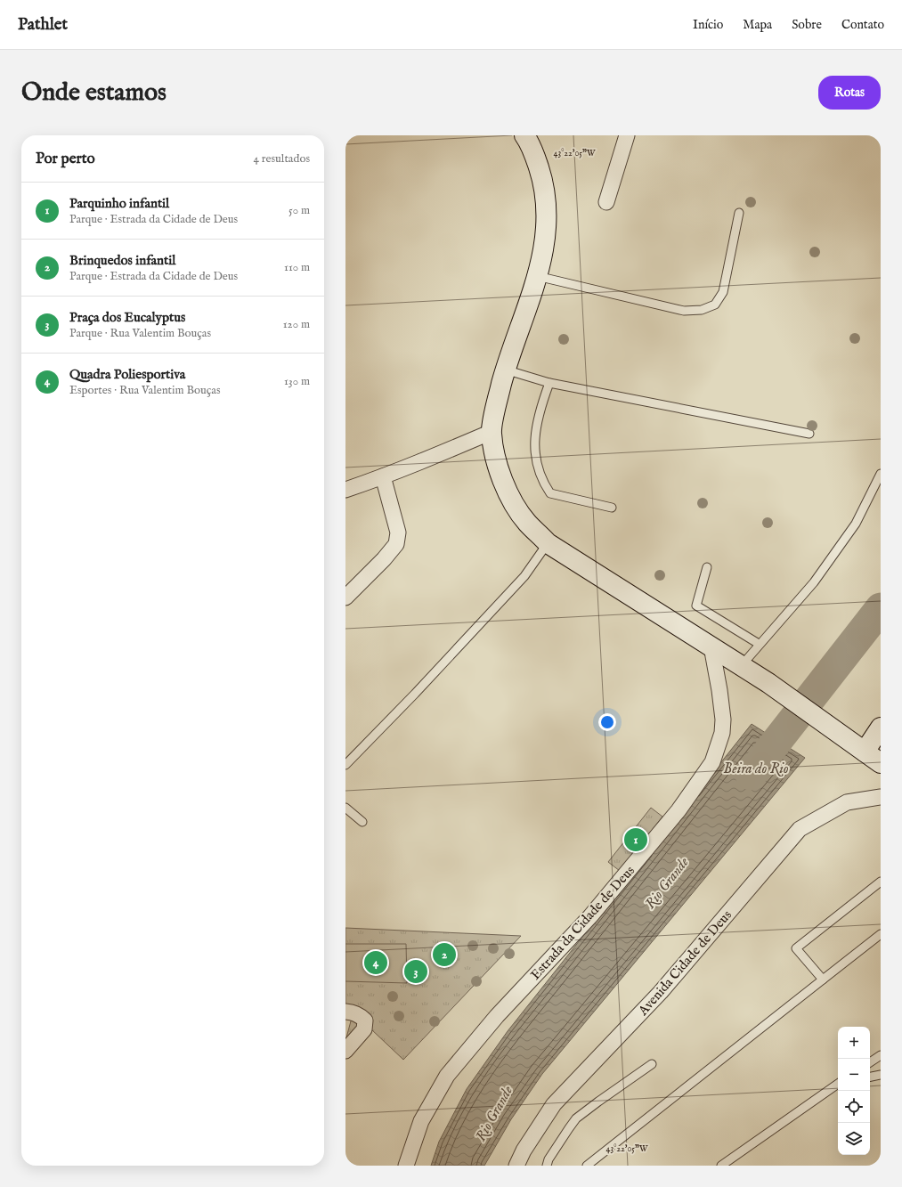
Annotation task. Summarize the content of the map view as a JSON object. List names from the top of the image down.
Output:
{
  "streets": {
    "street": ["Estrada da Cidade de Deus", "Avenida Cidade de Deus"]
  },
  "water": ["Beira do Rio", "Rio Grande"],
  "page": {
    "header": "Pathlet",
    "nav": [
      "Início",
      "Mapa",
      "Sobre",
      "Contato"
    ],
    "buttons": "Rotas",
    "title": "Onde estamos",
    "heading": ["Por perto", "4 resultados"],
    "list": [
      {
        "mark": "1",
        "name": "Parquinho infantil",
        "note": "Parque · Estrada da Cidade de Deus",
        "value": "50 m"
      },
      {
        "mark": "2",
        "name": "Brinquedos infantil",
        "note": "Parque · Estrada da Cidade de Deus",
        "value": "110 m"
      },
      {
        "mark": "3",
        "name": "Praça dos Eucalyptus",
        "note": "Parque · Rua Valentim Bouças",
        "value": "120 m"
      },
      {
        "mark": "4",
        "name": "Quadra Poliesportiva",
        "note": "Esportes · Rua Valentim Bouças",
        "value": "130 m"
      }
    ],
    "pins": [
      "1",
      "2",
      "4",
      "3"
    ],
    "map_buttons": ["+", "−"]
  },
  "coordinates": ["43°22'05\"W"]
}
